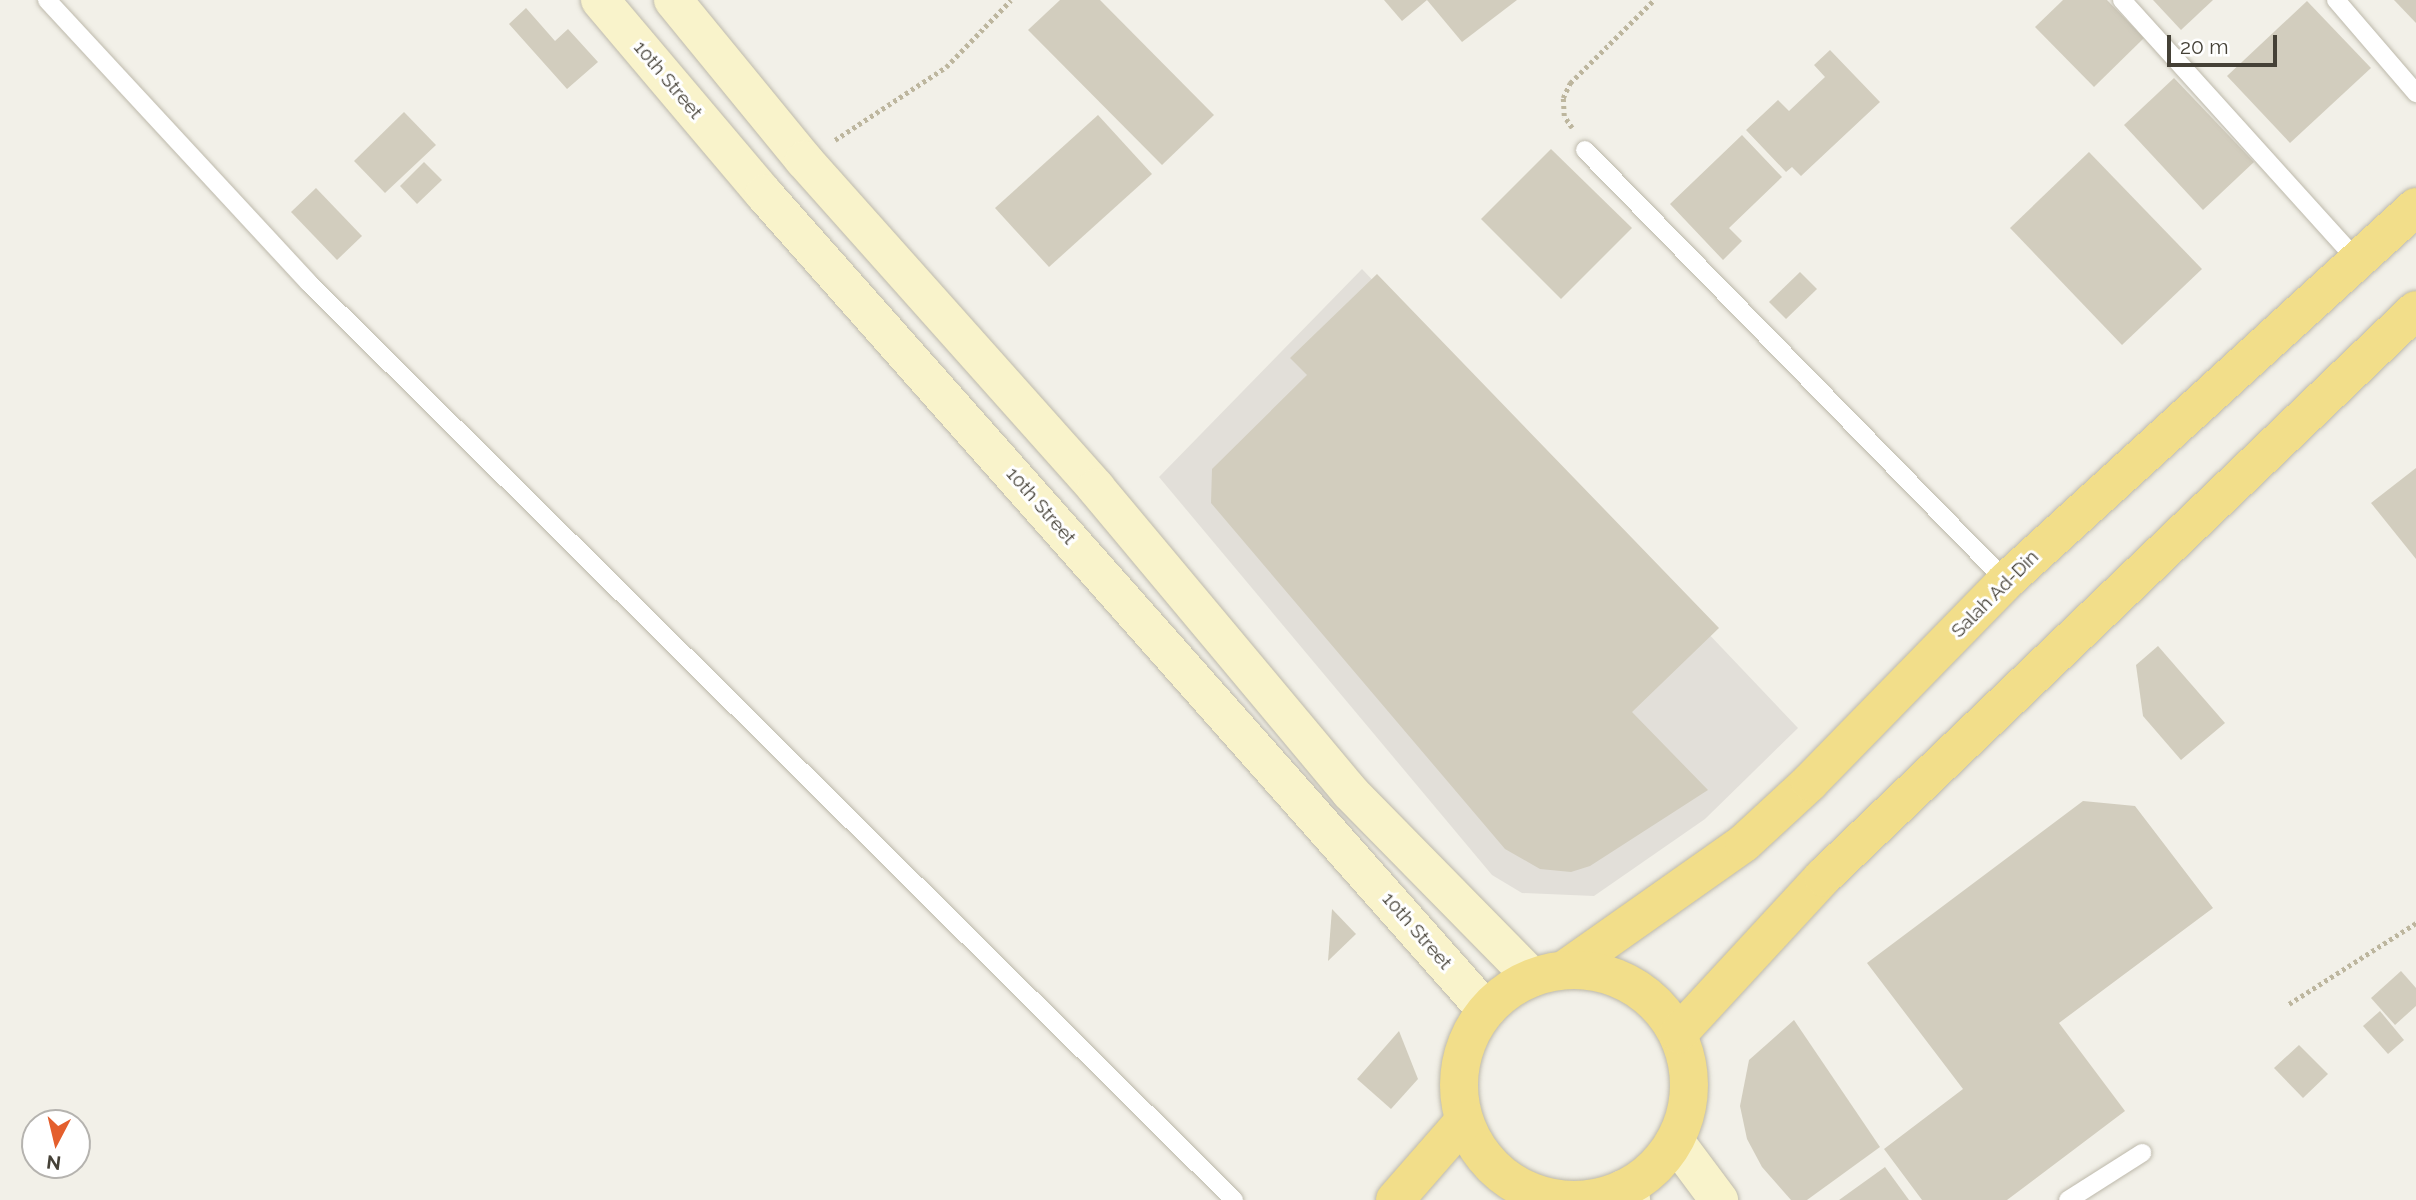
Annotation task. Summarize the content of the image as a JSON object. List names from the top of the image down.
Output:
{
  "streets": {
    "highway": ["Salah Ad-Din"],
    "main road": ["10th Street"]
  },
  "crossings": [
    ["10th Street", "Salah Ad-Din"]
  ],
  "scale_bar": "20 m",
  "north": "bottom"
}
